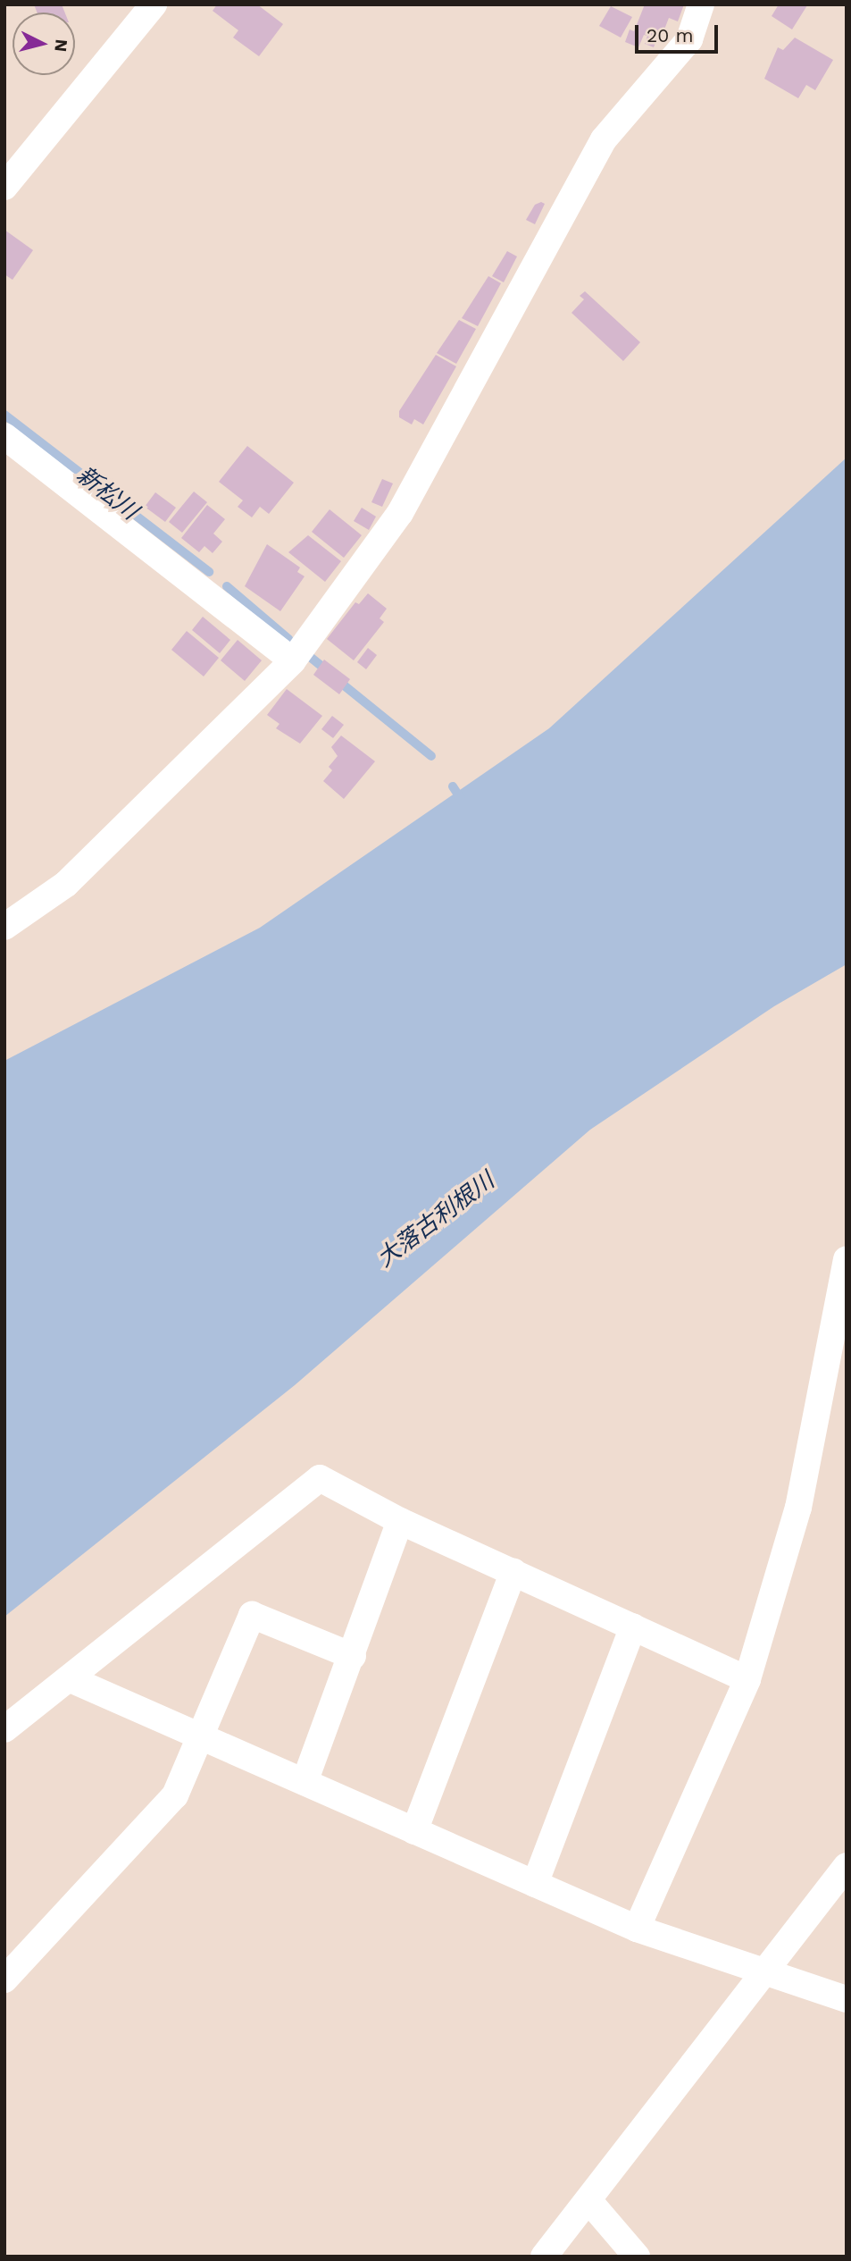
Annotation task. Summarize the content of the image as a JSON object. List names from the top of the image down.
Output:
{
  "water": ["新松川", "大落古利根川"],
  "scale_bar": "20 m",
  "north": "right"
}
